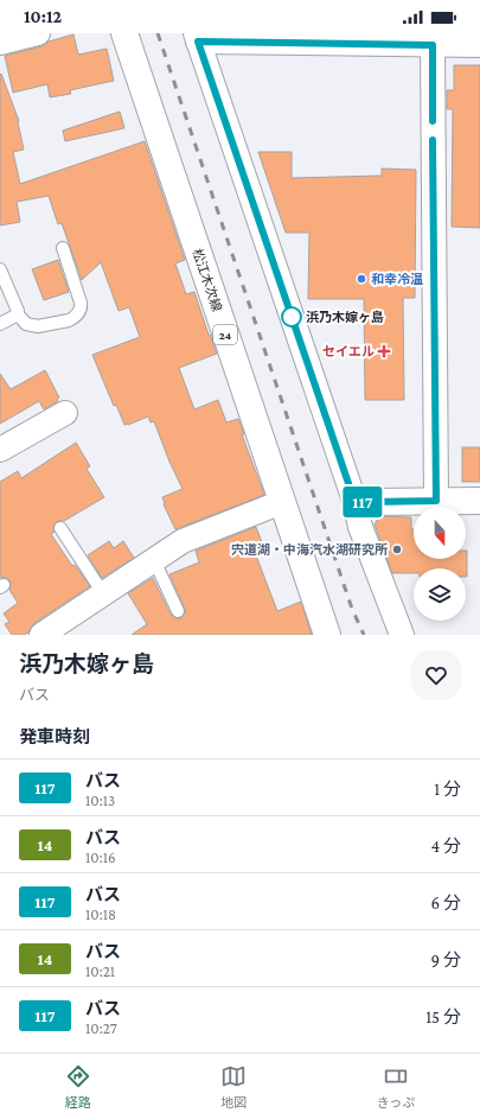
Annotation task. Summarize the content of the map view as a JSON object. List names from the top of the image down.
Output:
{
  "streets": {
    "main road": ["松江木次線", "24"]
  },
  "places": {
    "other": ["和幸冷温", "浜乃木嫁ヶ島", "宍道湖・中海汽水湖研究所"],
    "health": ["セイエル"]
  },
  "lines": ["bus line 117"],
  "north": "bottom",
  "page": {
    "status": "10:12",
    "on_map": "117",
    "heading": [
      ["浜乃木嫁ヶ島", "バス"],
      "発車時刻"
    ],
    "list": [
      {
        "mark": "117",
        "name": "バス",
        "note": "10:13",
        "value": "1 分"
      },
      {
        "mark": "14",
        "name": "バス",
        "note": "10:16",
        "value": "4 分"
      },
      {
        "mark": "117",
        "name": "バス",
        "note": "10:18",
        "value": "6 分"
      },
      {
        "mark": "14",
        "name": "バス",
        "note": "10:21",
        "value": "9 分"
      },
      {
        "mark": "117",
        "name": "バス",
        "note": "10:27",
        "value": "15 分"
      }
    ],
    "tabs": ["経路", "地図", "きっぷ"]
  }
}
